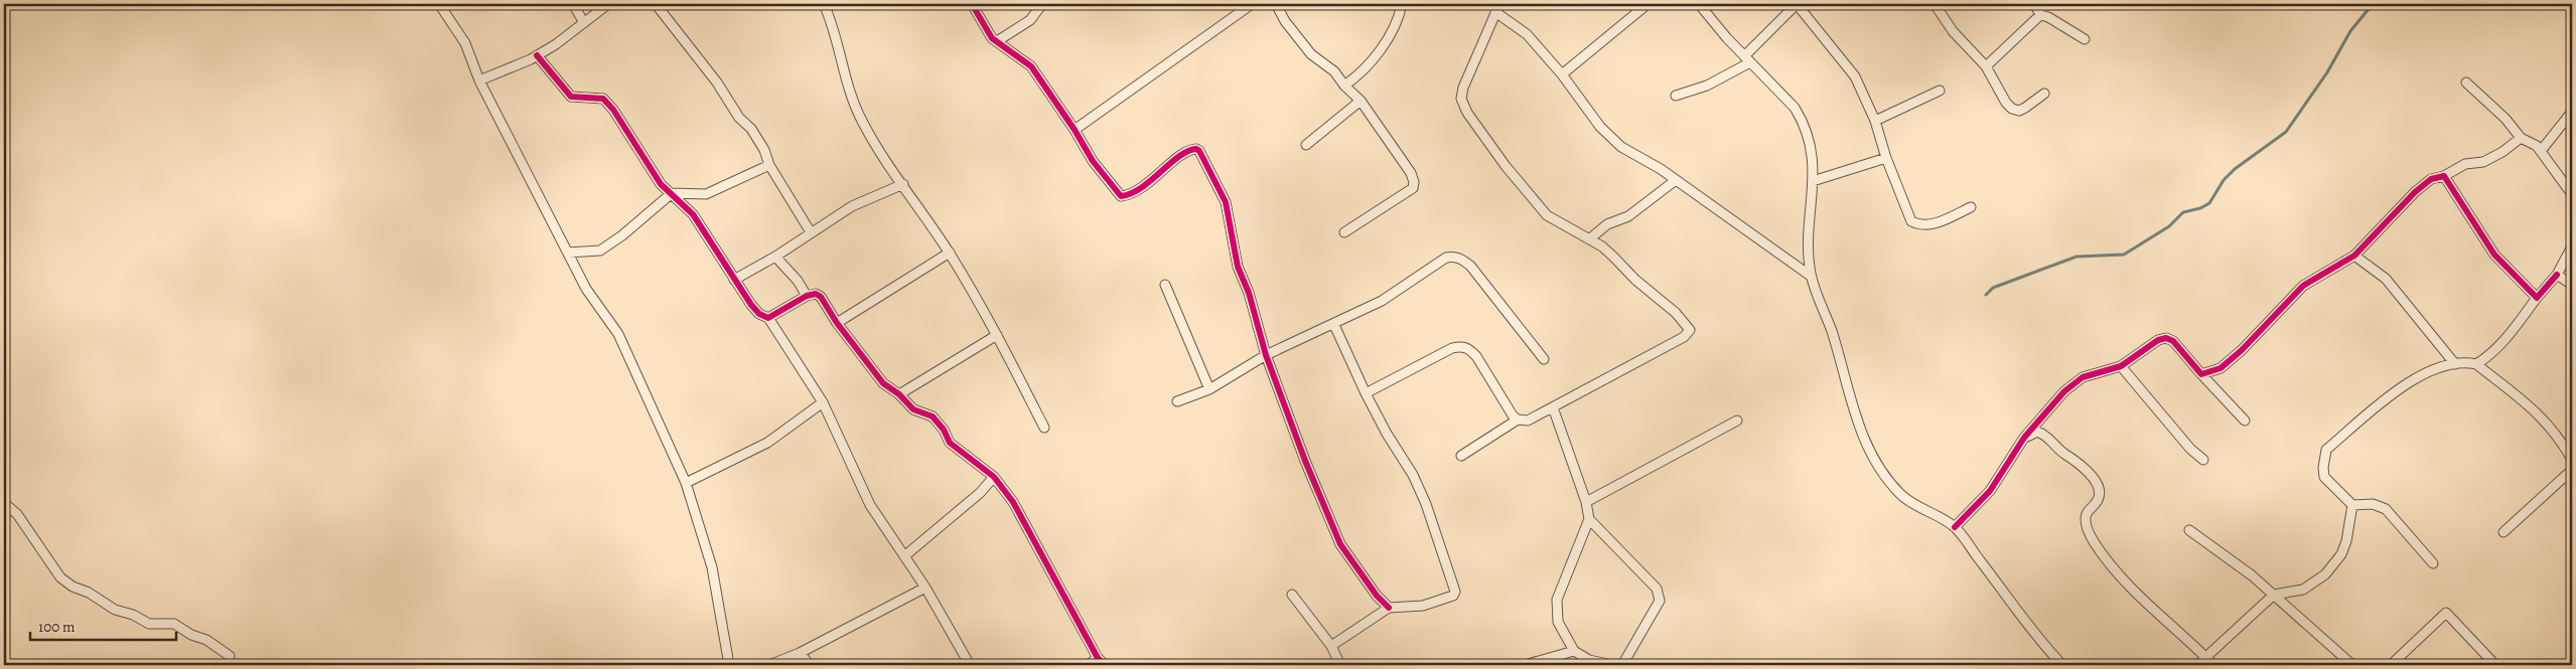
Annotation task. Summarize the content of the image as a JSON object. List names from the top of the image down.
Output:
{
  "scale_bar": "100 m"
}
